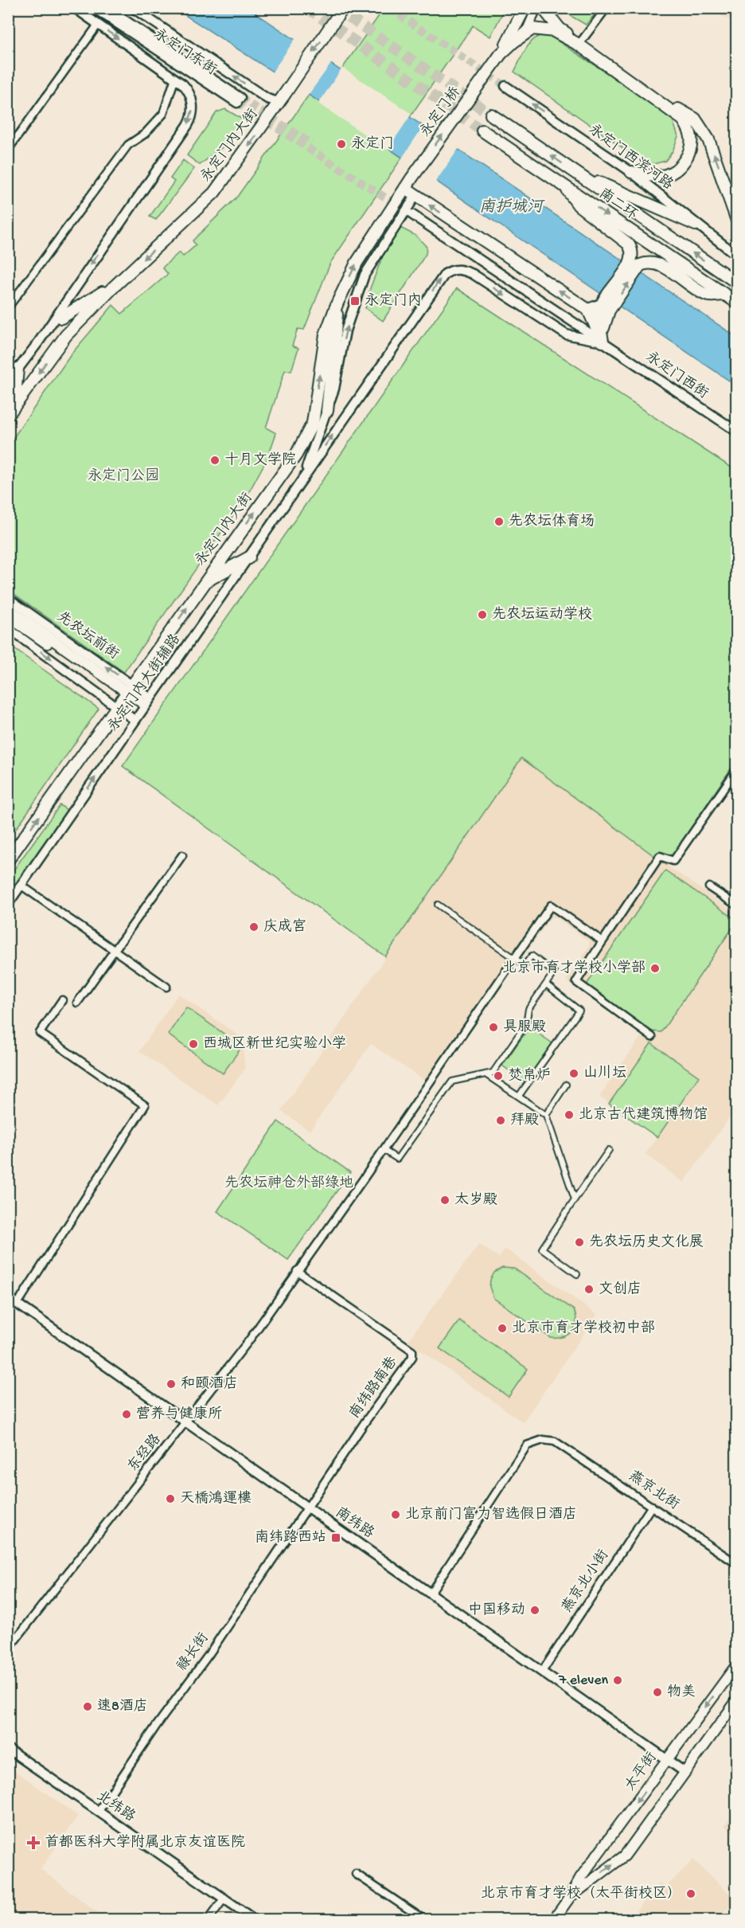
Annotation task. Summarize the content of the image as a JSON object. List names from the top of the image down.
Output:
{
  "streets": {
    "main road": [
      "永定门桥",
      "永定门内大街",
      "南二环",
      "先农坛前街",
      "太平街"
    ],
    "street": [
      "永定门东街",
      "永定门西滨河路",
      "永定门西街",
      "永定门内大街辅路",
      "南纬路南巷",
      "东经路",
      "燕京北街",
      "南纬路",
      "燕京北小街",
      "禄长街",
      "北纬路"
    ]
  },
  "crossings": [
    ["永定门桥", "永定门内大街"],
    ["永定门内大街", "先农坛前街"],
    ["先农坛前街", "永定门内大街辅路"],
    ["南纬路南巷", "东经路"],
    ["南纬路南巷", "南纬路"],
    ["南纬路南巷", "禄长街"],
    ["东经路", "南纬路"],
    ["燕京北街", "南纬路"],
    ["燕京北街", "燕京北小街"],
    ["南纬路", "燕京北小街"],
    ["南纬路", "禄长街"],
    ["南纬路", "太平街"],
    ["禄长街", "北纬路"]
  ],
  "one_way": ["永定门桥", "永定门西滨河路", "永定门内大街辅路"],
  "water": ["南护城河"],
  "parks": ["永定门公园", "先农坛神仓外部绿地"],
  "places": {
    "other": [
      "永定门",
      "十月文学院",
      "先农坛体育场",
      "先农坛运动学校",
      "庆成宫",
      "北京市育才学校小学部",
      "具服殿",
      "西城区新世纪实验小学",
      "山川坛",
      "焚帛炉",
      "北京古代建筑博物馆",
      "拜殿",
      "太岁殿",
      "先农坛历史文化展",
      "文创店",
      "北京市育才学校初中部",
      "和颐酒店",
      "营养与健康所",
      "天橋鴻運樓",
      "北京前门富力智选假日酒店",
      "中国移动",
      "7 eleven",
      "物美",
      "速8酒店",
      "北京市育才学校（太平街校区）"
    ],
    "transit": ["永定门内", "南纬路西站"],
    "health": ["首都医科大学附属北京友谊医院"]
  }
}
